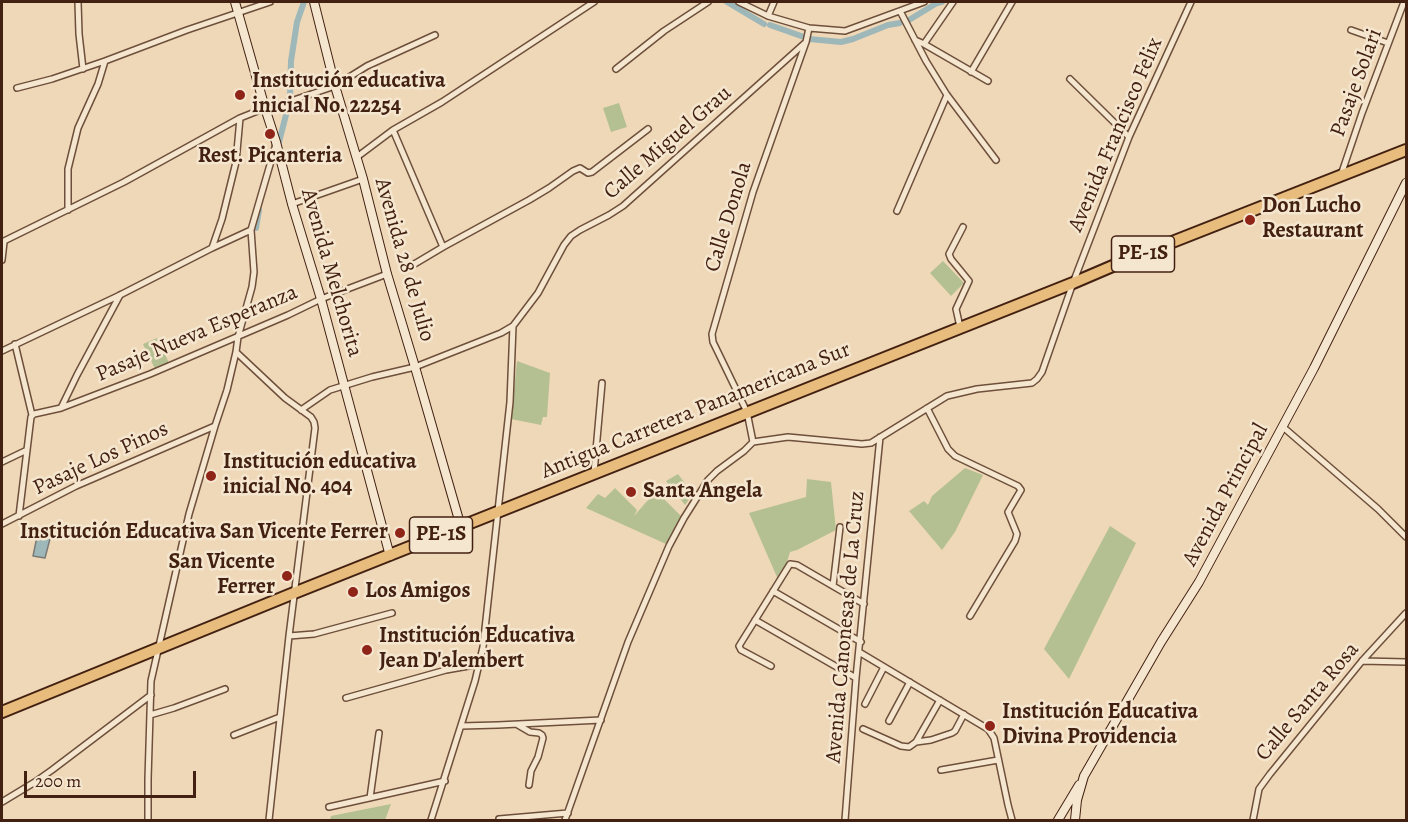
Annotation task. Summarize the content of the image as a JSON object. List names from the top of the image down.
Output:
{
  "streets": {
    "highway": ["PE-1S", "Antigua Carretera Panamericana Sur"],
    "main road": ["Avenida 28 de Julio", "Avenida Melchorita", "Avenida Principal"],
    "street": [
      "Pasaje Solari",
      "Avenida Francisco Felix",
      "Calle Miguel Grau",
      "Calle Donola",
      "Pasaje Nueva Esperanza",
      "Pasaje Los Pinos",
      "Avenida Canonesas de La Cruz",
      "Calle Santa Rosa"
    ]
  },
  "crossings": [
    ["Pasaje Solari", "Antigua Carretera Panamericana Sur"],
    ["Avenida Francisco Felix", "Antigua Carretera Panamericana Sur"],
    ["Calle Miguel Grau", "Calle Donola"],
    ["Calle Miguel Grau", "Avenida 28 de Julio"],
    ["Calle Miguel Grau", "Avenida Melchorita"],
    ["Calle Donola", "Antigua Carretera Panamericana Sur"],
    ["Avenida 28 de Julio", "Pasaje Nueva Esperanza"],
    ["Avenida 28 de Julio", "Antigua Carretera Panamericana Sur"],
    ["Avenida Melchorita", "Pasaje Nueva Esperanza"],
    ["Avenida Melchorita", "Antigua Carretera Panamericana Sur"]
  ],
  "places": [
    "Institución educativa inicial No. 22254",
    "Rest. Picanteria",
    "Don Lucho Restaurant",
    "Institución educativa inicial No. 404",
    "Santa Angela",
    "Institución Educativa San Vicente Ferrer",
    "San Vicente Ferrer",
    "Los Amigos",
    "Institución Educativa Jean D'alembert",
    "Institución Educativa Divina Providencia"
  ],
  "scale_bar": "200 m"
}
